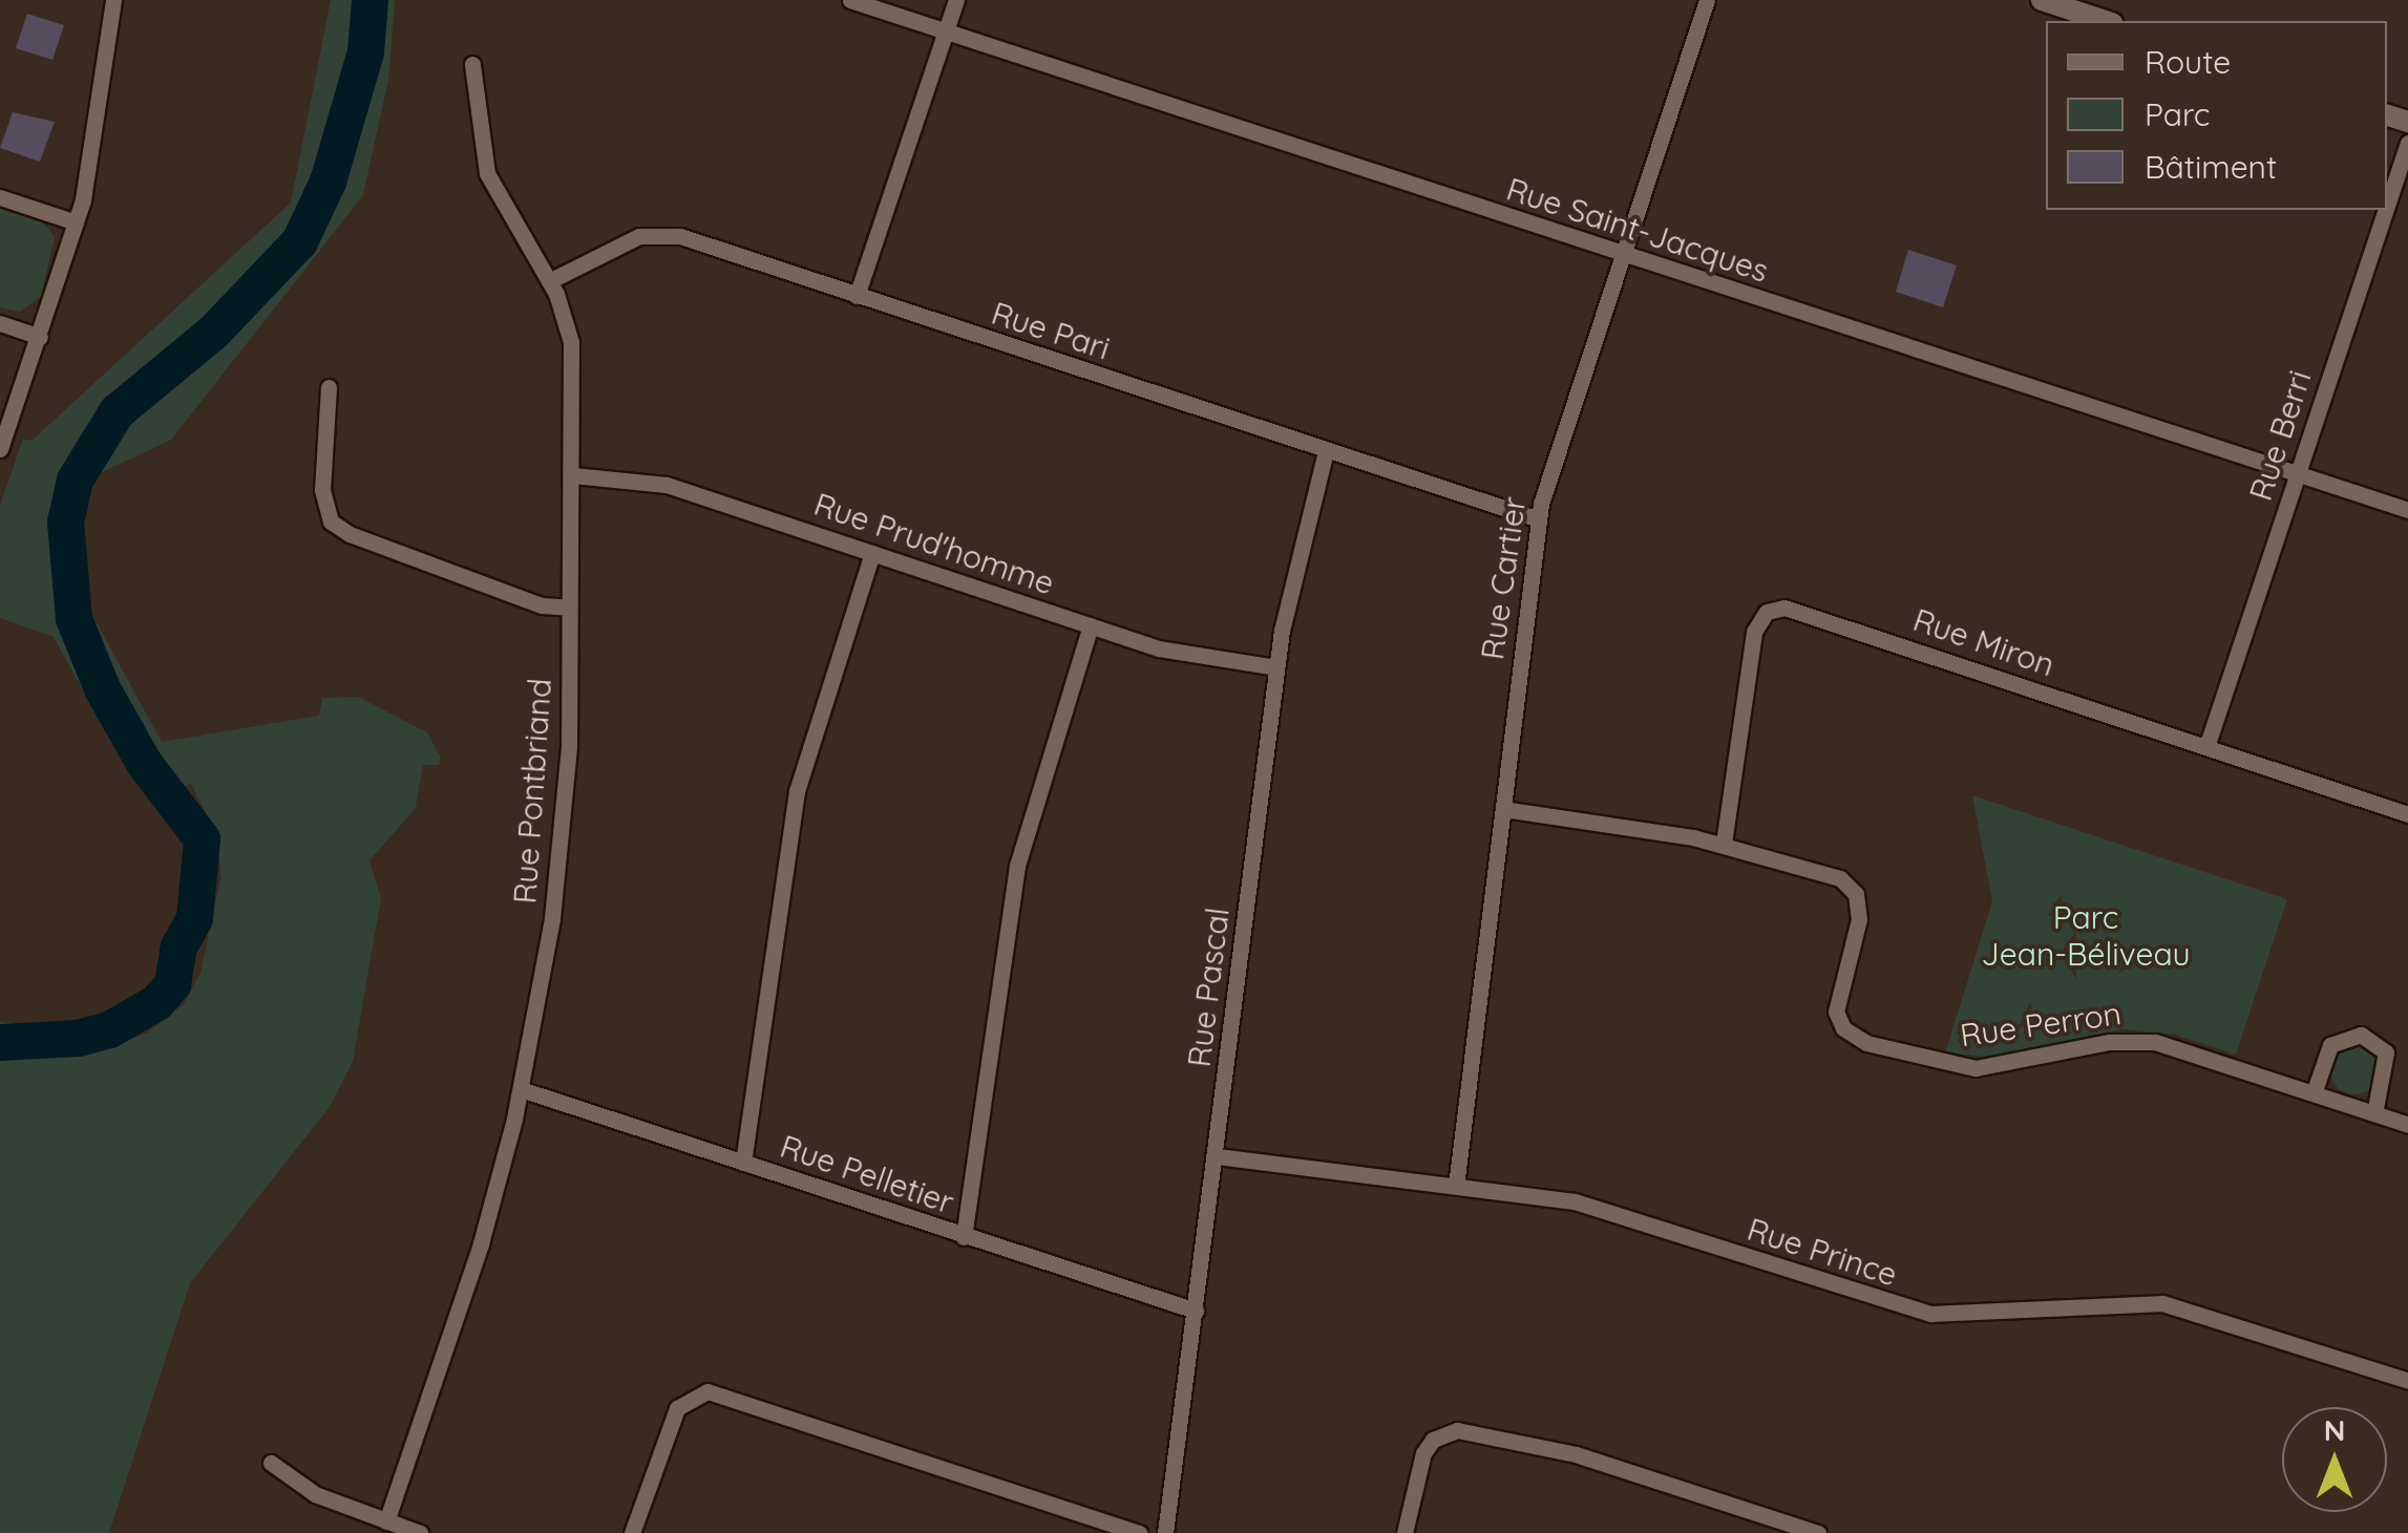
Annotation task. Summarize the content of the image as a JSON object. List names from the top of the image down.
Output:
{
  "streets": {
    "street": [
      "Rue Saint-Jacques",
      "Rue Pari",
      "Rue Berri",
      "Rue Prud'homme",
      "Rue Cartier",
      "Rue Miron",
      "Rue Pontbriand",
      "Rue Pascal",
      "Rue Perron",
      "Rue Pelletier",
      "Rue Prince"
    ]
  },
  "crossings": [
    ["Rue Saint-Jacques", "Rue Berri"],
    ["Rue Saint-Jacques", "Rue Cartier"],
    ["Rue Pari", "Rue Cartier"],
    ["Rue Pari", "Rue Pontbriand"],
    ["Rue Pari", "Rue Pascal"],
    ["Rue Berri", "Rue Miron"],
    ["Rue Prud'homme", "Rue Pontbriand"],
    ["Rue Prud'homme", "Rue Pascal"],
    ["Rue Cartier", "Rue Perron"],
    ["Rue Cartier", "Rue Prince"],
    ["Rue Miron", "Rue Perron"],
    ["Rue Pontbriand", "Rue Pelletier"],
    ["Rue Pascal", "Rue Pelletier"],
    ["Rue Pascal", "Rue Prince"]
  ],
  "parks": ["Parc Jean-Béliveau"],
  "legend": ["Route", "Parc", "Bâtiment"],
  "north": "top"
}
